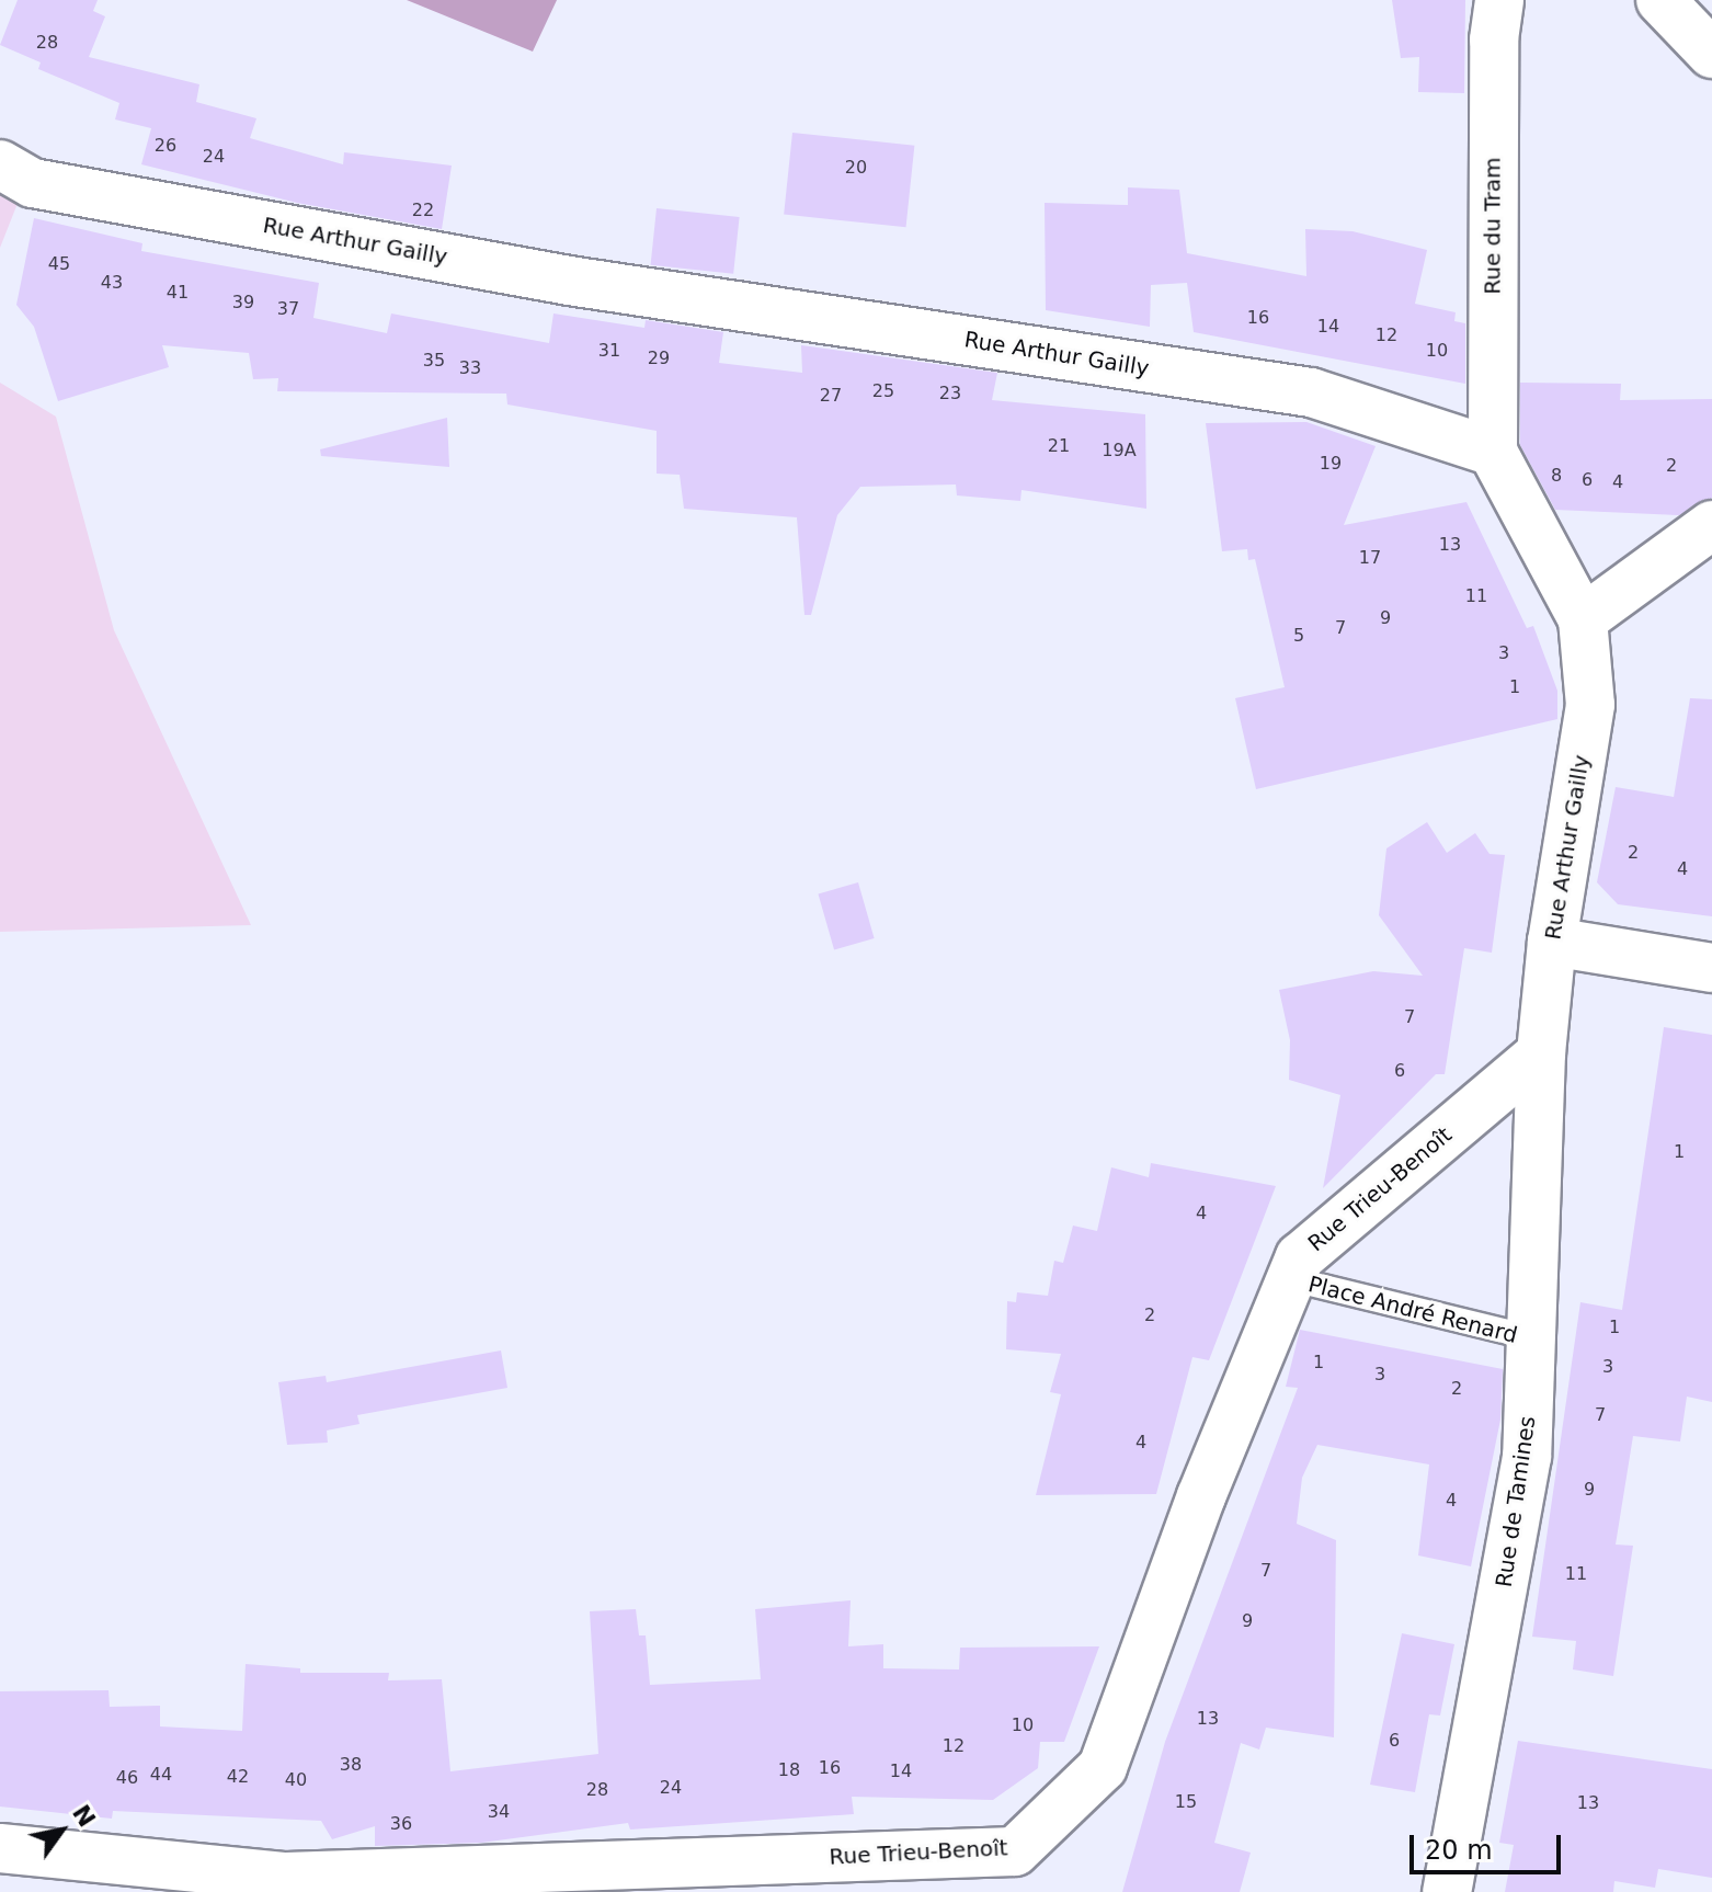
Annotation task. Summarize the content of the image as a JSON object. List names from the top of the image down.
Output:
{
  "streets": {
    "street": [
      "Rue du Tram",
      "Rue Arthur Gailly",
      "Rue Trieu-Benoît",
      "Rue de Tamines"
    ],
    "lane": ["Place André Renard"]
  },
  "crossings": [
    ["Rue du Tram", "Rue Arthur Gailly"],
    ["Rue Arthur Gailly", "Rue Trieu-Benoît"],
    ["Rue Arthur Gailly", "Rue de Tamines"],
    ["Rue Trieu-Benoît", "Place André Renard"],
    ["Rue Trieu-Benoît", "Rue de Tamines"],
    ["Place André Renard", "Rue de Tamines"]
  ],
  "house_numbers": [
    "28",
    "26",
    "24",
    "20",
    "22",
    "45",
    "43",
    "41",
    "39",
    "37",
    "16",
    "14",
    "12",
    "31",
    "10",
    "29",
    "35",
    "33",
    "25",
    "23",
    "27",
    "21",
    "19A",
    "19",
    "2",
    "8",
    "6",
    "4",
    "13",
    "17",
    "11",
    "9",
    "7",
    "5",
    "3",
    "1",
    "2",
    "4",
    "7",
    "6",
    "1",
    "4",
    "2",
    "1",
    "1",
    "3",
    "3",
    "2",
    "7",
    "4",
    "9",
    "4",
    "7",
    "11",
    "9",
    "13",
    "10",
    "6",
    "12",
    "38",
    "16",
    "18",
    "14",
    "44",
    "42",
    "46",
    "40",
    "24",
    "28",
    "15",
    "13",
    "34",
    "36"
  ],
  "scale_bar": "20 m",
  "north": "top right"
}
